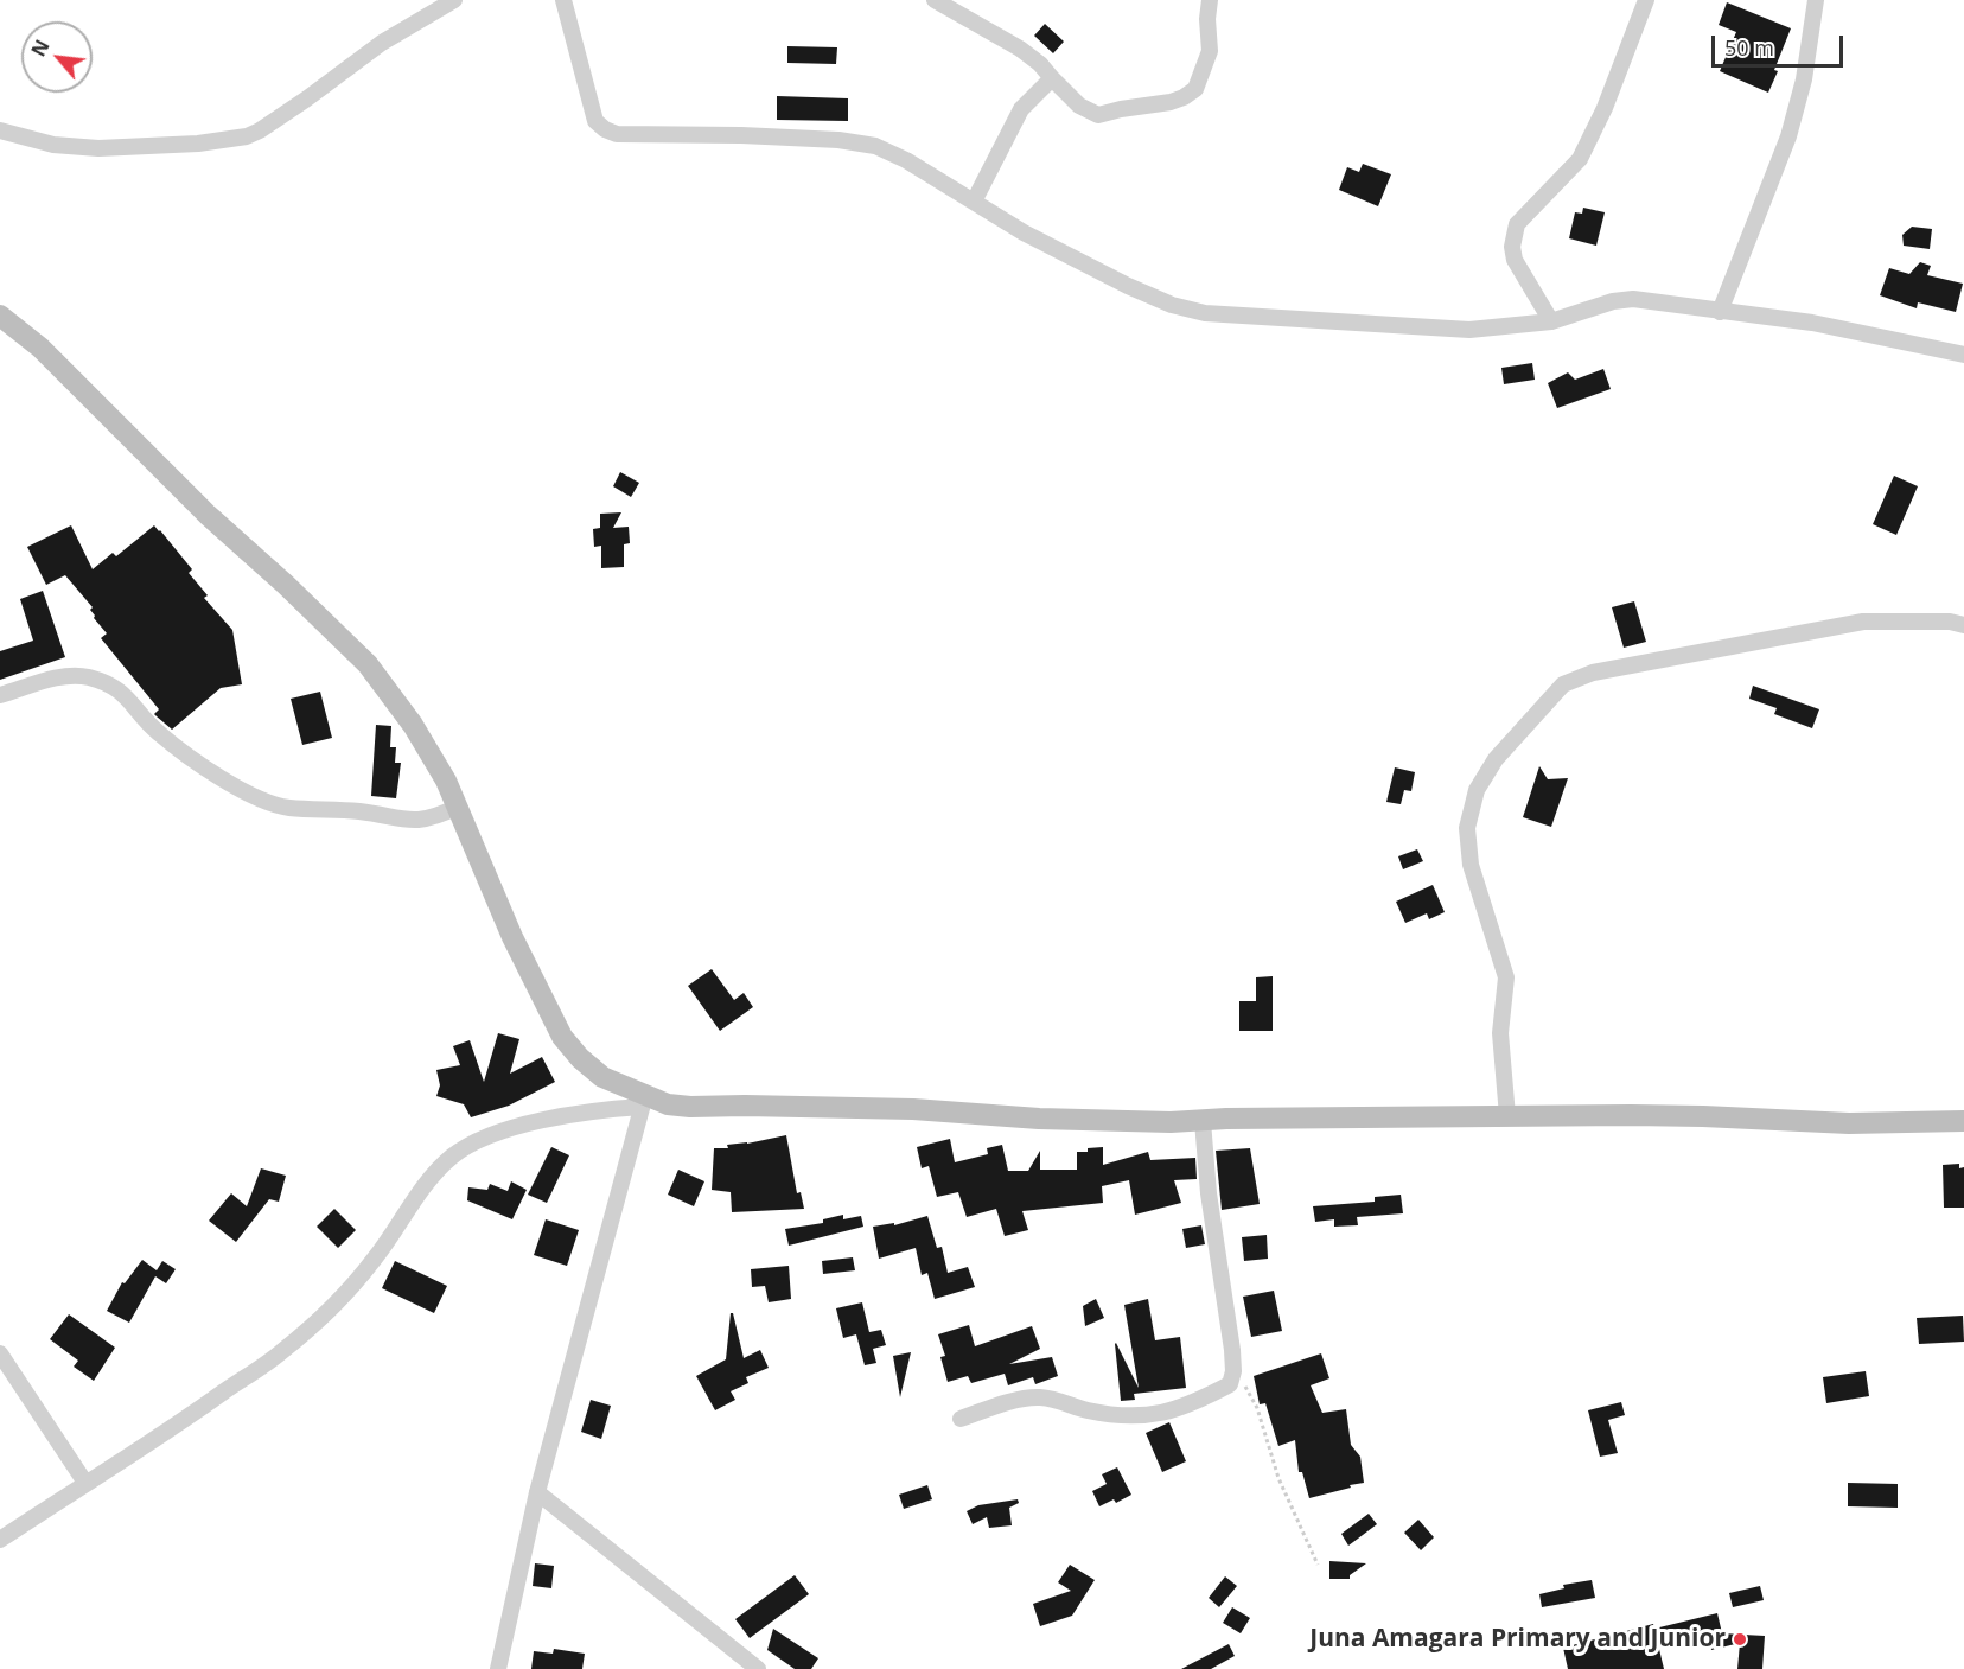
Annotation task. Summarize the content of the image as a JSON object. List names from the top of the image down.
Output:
{
  "places": ["Juna Amagara Primary and Junior"],
  "scale_bar": "50 m",
  "north": "top left"
}
